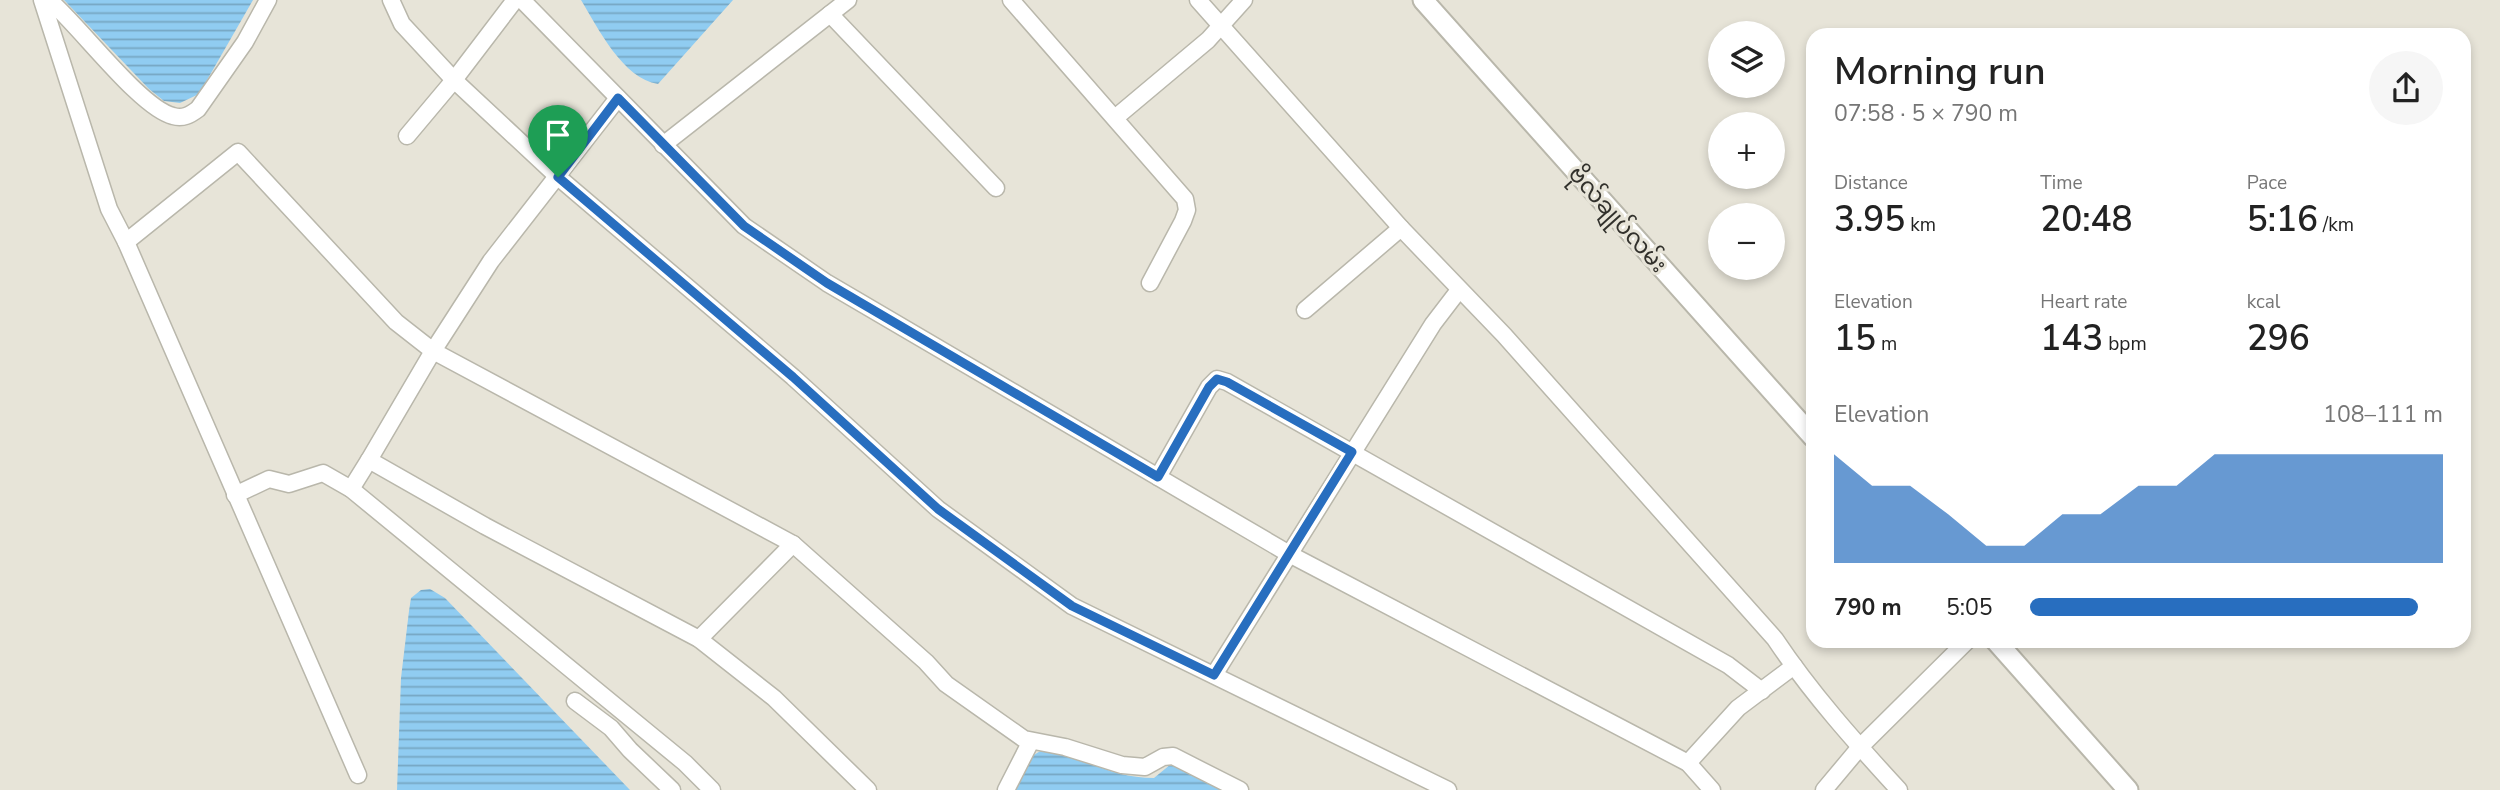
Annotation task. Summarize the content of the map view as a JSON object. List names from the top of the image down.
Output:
{
  "streets": {
    "street": ["ဗိုလ်ချုပ်လမ်း"]
  },
  "page": {
    "map_buttons": ["+", "−"],
    "heading": ["Morning run", "07:58 · 5 × 790 m"],
    "stats": [
      ["Distance", "3.95 km"],
      ["Time", "20:48"],
      ["Pace", "5:16 /km"],
      ["Elevation", "15 m"],
      ["Heart rate", "143 bpm"],
      ["kcal", "296"]
    ],
    "chart": ["Elevation", "108–111 m"],
    "list": [
      {
        "name": "790 m",
        "note": "5:05"
      }
    ]
  }
}
